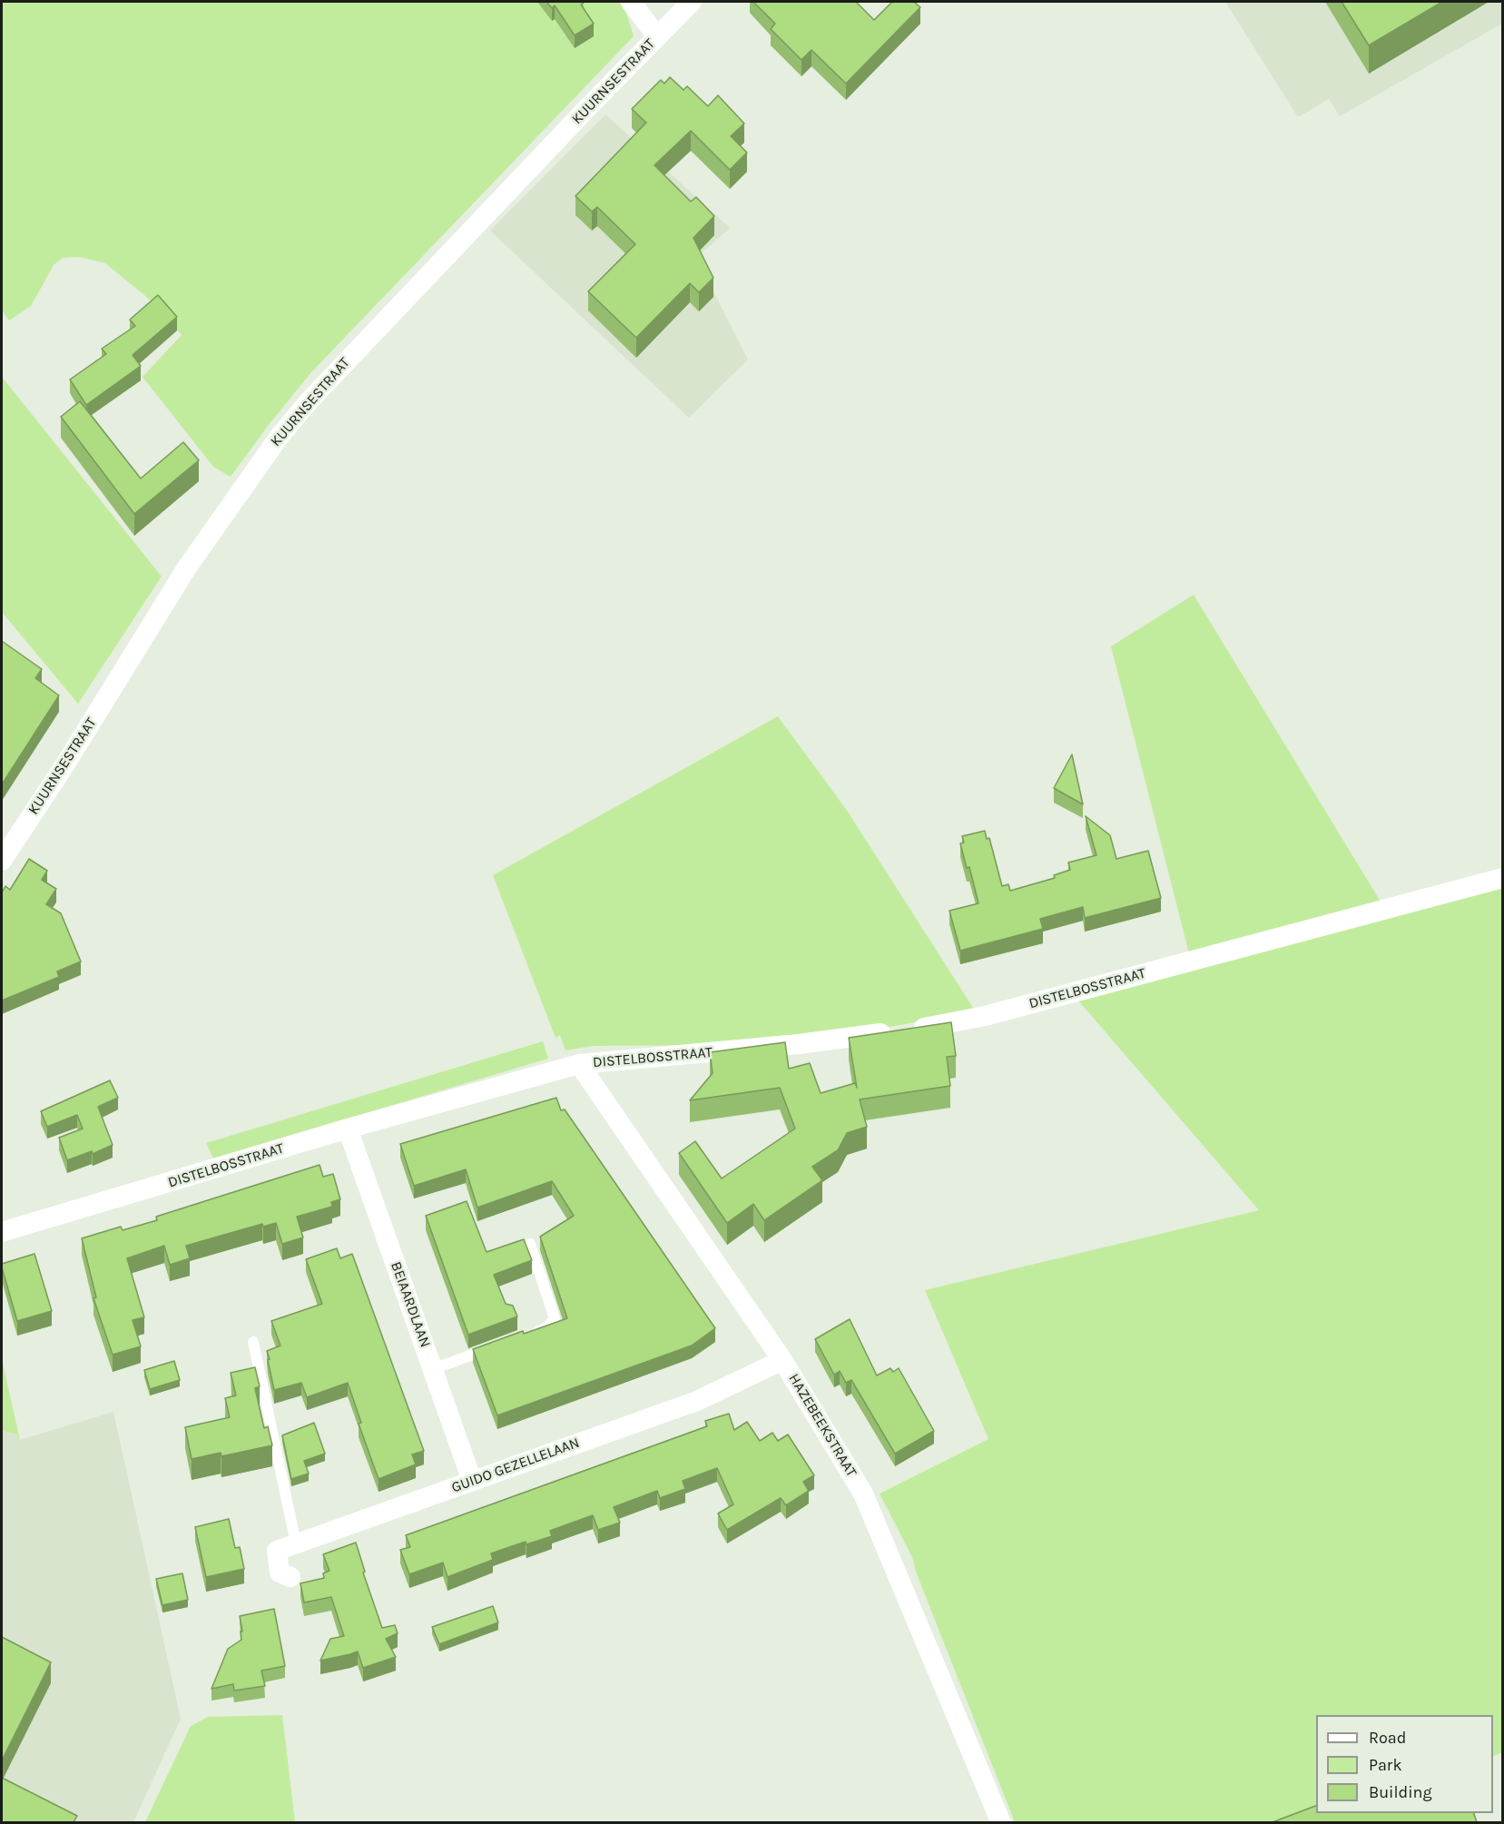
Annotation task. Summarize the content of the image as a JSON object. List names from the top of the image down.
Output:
{
  "streets": {
    "street": [
      "KUURNSESTRAAT",
      "DISTELBOSSTRAAT",
      "BEIAARDLAAN",
      "HAZEBEEKSTRAAT",
      "GUIDO GEZELLELAAN"
    ]
  },
  "crossings": [
    ["DISTELBOSSTRAAT", "BEIAARDLAAN"],
    ["DISTELBOSSTRAAT", "HAZEBEEKSTRAAT"],
    ["BEIAARDLAAN", "GUIDO GEZELLELAAN"],
    ["HAZEBEEKSTRAAT", "GUIDO GEZELLELAAN"]
  ],
  "legend": ["Road", "Park", "Building"]
}
